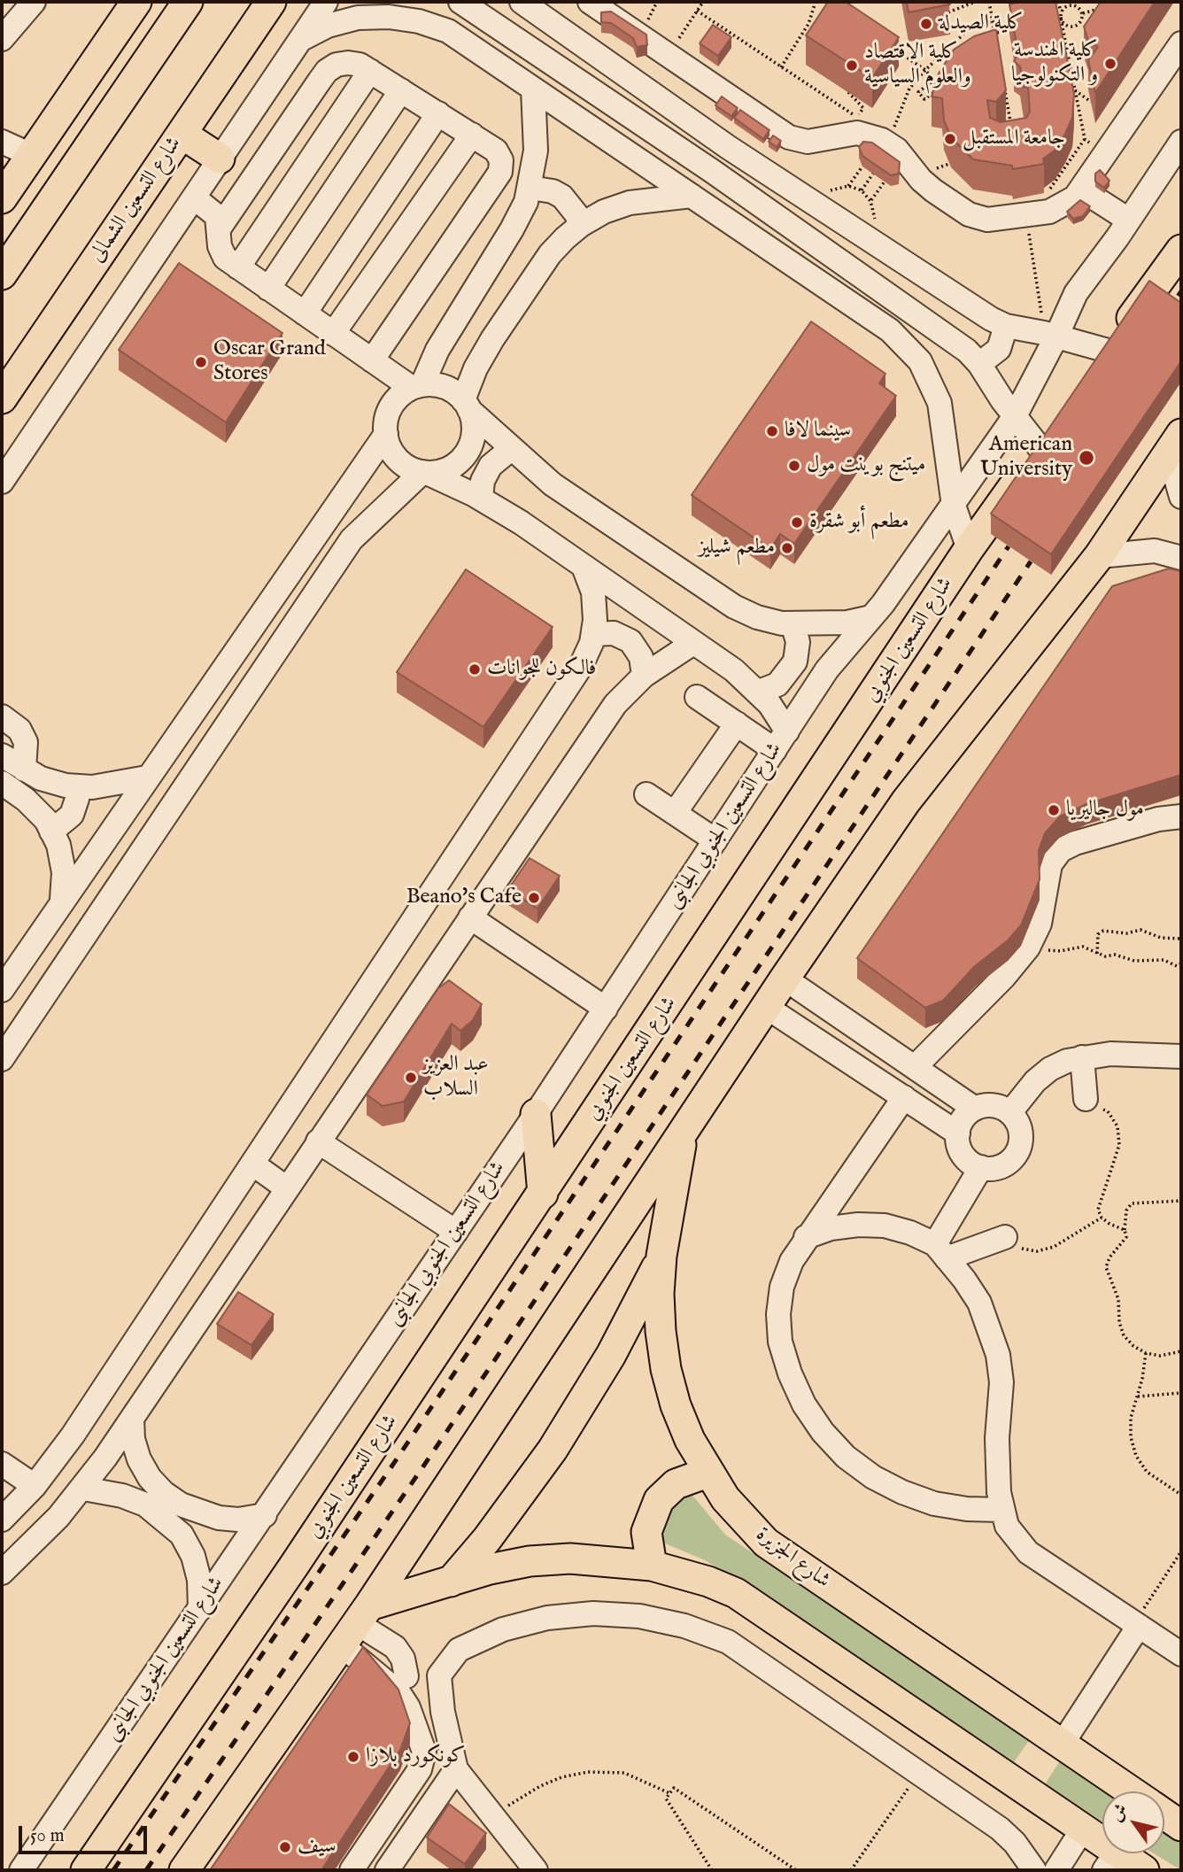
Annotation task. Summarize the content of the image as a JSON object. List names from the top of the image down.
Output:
{
  "streets": {
    "main road": ["شارع التسعين الشمالى", "شارع التسعين الجنوبي", "شارع الجزيرة"],
    "street": ["شارع التسعين الجنوبي الجانبى"]
  },
  "places": [
    "كلية الصيدلة",
    "كلية الهندسة و التكنولوجيا",
    "كلية الاقتصاد والعلوم السياسية",
    "جامعة المستقبل",
    "Oscar Grand Stores",
    "سينما لافا",
    "American University",
    "ميتنج بوينت مول",
    "مطعم أبو شقرة",
    "مطعم شيليز",
    "فالكون للجوانات",
    "مول جاليريا",
    "Beano's Cafe",
    "عبد العزيز السلاب",
    "كونكورد بلازا",
    "سيف"
  ],
  "scale_bar": "50 m",
  "north": "top left"
}
